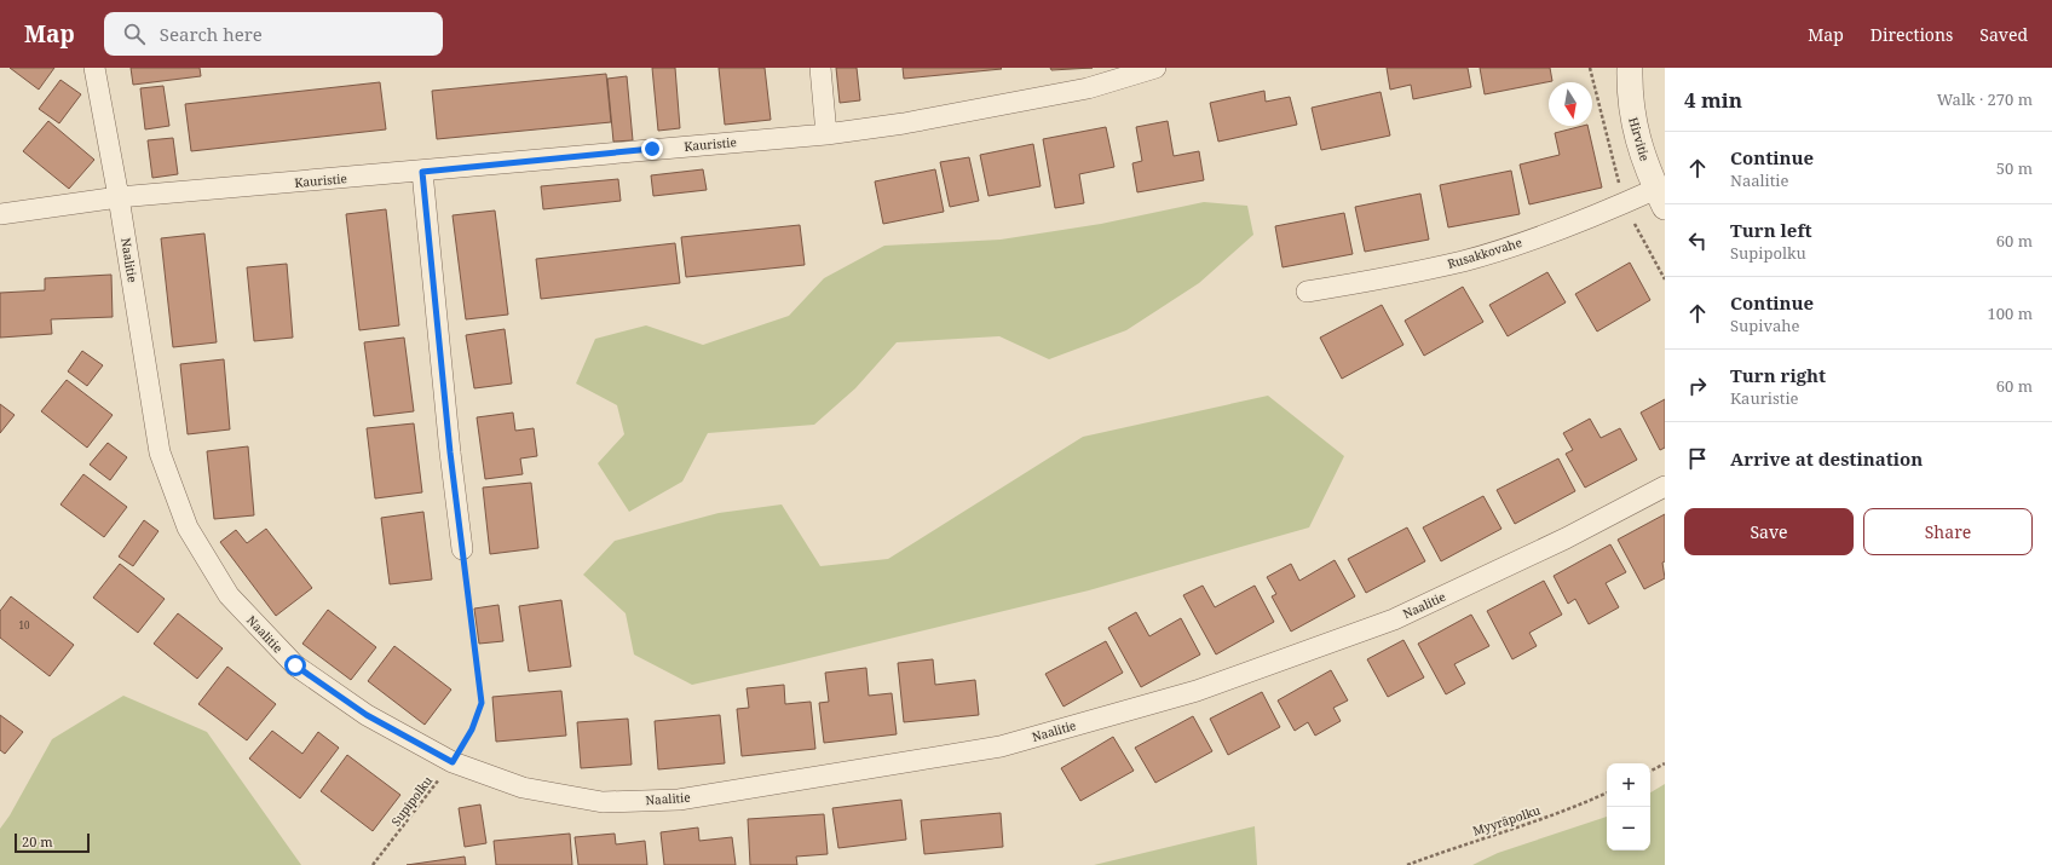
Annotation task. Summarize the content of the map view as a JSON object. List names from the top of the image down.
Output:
{
  "streets": {
    "street": [
      "Hirvitie",
      "Kauristie",
      "Rusakkovahe",
      "Naalitie"
    ],
    "path": ["Supipolku", "Myyräpolku"]
  },
  "crossings": [
    ["Hirvitie", "Rusakkovahe"],
    ["Kauristie", "Naalitie"],
    ["Naalitie", "Supipolku"]
  ],
  "house_numbers": ["10"],
  "scale_bar": "20 m",
  "north": "bottom",
  "page": {
    "header": "Map",
    "search": "Search here",
    "nav": ["Map", "Directions", "Saved"],
    "heading": ["4 min", "Walk · 270 m"],
    "list": [
      ["Continue", "Naalitie", "50 m"],
      ["Turn left", "Supipolku", "60 m"],
      ["Continue", "Supivahe", "100 m"],
      ["Turn right", "Kauristie", "60 m"],
      "Arrive at destination"
    ],
    "buttons": ["Save", "Share"],
    "map_buttons": ["+", "−"],
    "scale": "20 m"
  }
}
